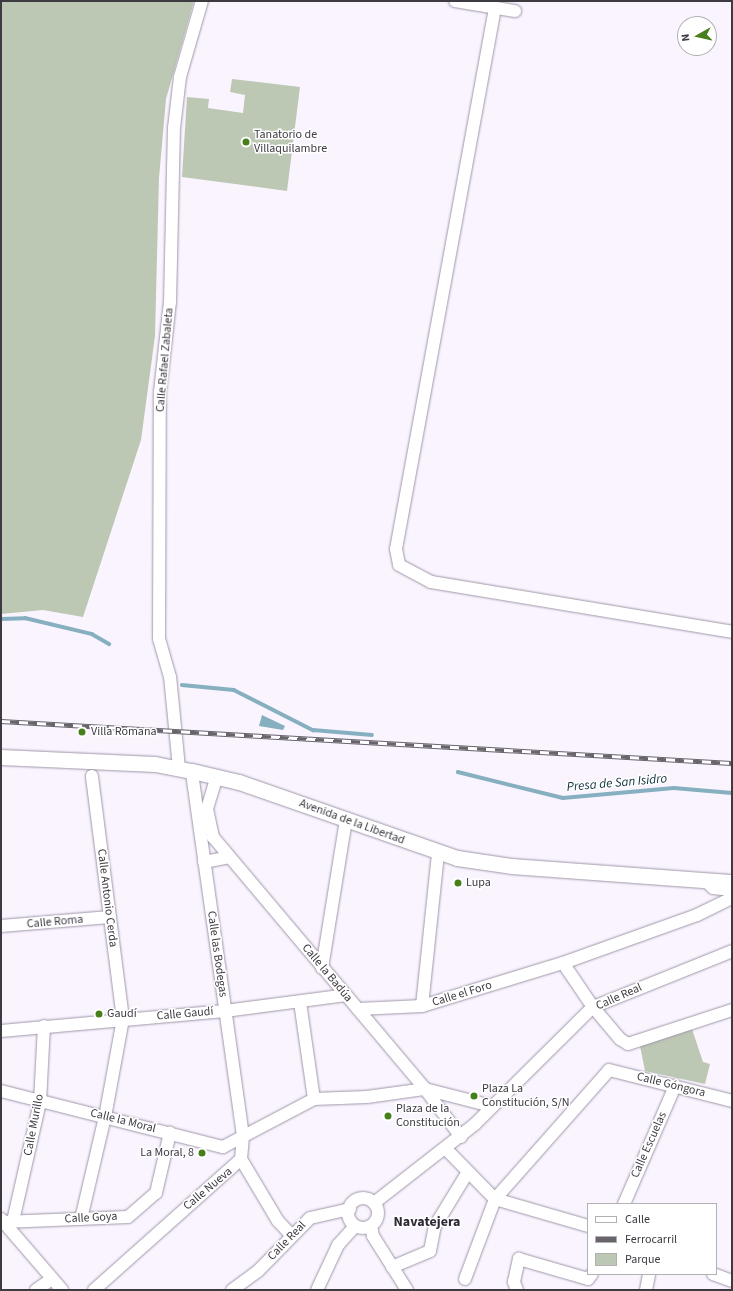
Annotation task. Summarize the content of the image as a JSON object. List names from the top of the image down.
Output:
{
  "streets": {
    "main road": ["Avenida de la Libertad"],
    "street": [
      "Calle Rafael Zabaleta",
      "Calle Antonio Cerda",
      "Calle Roma",
      "Calle las Bodegas",
      "Calle la Badúa",
      "Calle el Foro",
      "Calle Real",
      "Calle Gaudí",
      "Calle Góngora",
      "Calle la Moral",
      "Calle Murillo",
      "Calle Escuelas",
      "Calle Nueva",
      "Calle Goya"
    ]
  },
  "crossings": [
    ["Calle Rafael Zabaleta", "Avenida de la Libertad"],
    ["Calle Rafael Zabaleta", "Calle las Bodegas"],
    ["Avenida de la Libertad", "Calle las Bodegas"],
    ["Avenida de la Libertad", "Calle la Badúa"],
    ["Calle Antonio Cerda", "Calle Roma"],
    ["Calle Antonio Cerda", "Calle Gaudí"],
    ["Calle Antonio Cerda", "Calle la Moral"],
    ["Calle Antonio Cerda", "Calle Goya"],
    ["Calle las Bodegas", "Calle Gaudí"],
    ["Calle las Bodegas", "Calle la Moral"],
    ["Calle las Bodegas", "Calle Nueva"],
    ["Calle la Badúa", "Calle el Foro"],
    ["Calle la Badúa", "Calle Gaudí"],
    ["Calle Gaudí", "Calle Murillo"],
    ["Calle Góngora", "Calle Escuelas"],
    ["Calle la Moral", "Calle Murillo"],
    ["Calle la Moral", "Calle Nueva"],
    ["Calle la Moral", "Calle Goya"],
    ["Calle Murillo", "Calle Goya"]
  ],
  "districts": ["Navatejera"],
  "water": ["Presa de San Isidro"],
  "places": [
    "Tanatorio de Villaquilambre",
    "Villa Romana",
    "Lupa",
    "Gaudí",
    "Plaza La Constitución, S/N",
    "Plaza de la Constitución",
    "La Moral, 8"
  ],
  "legend": ["Calle", "Ferrocarril", "Parque"],
  "north": "left"
}
